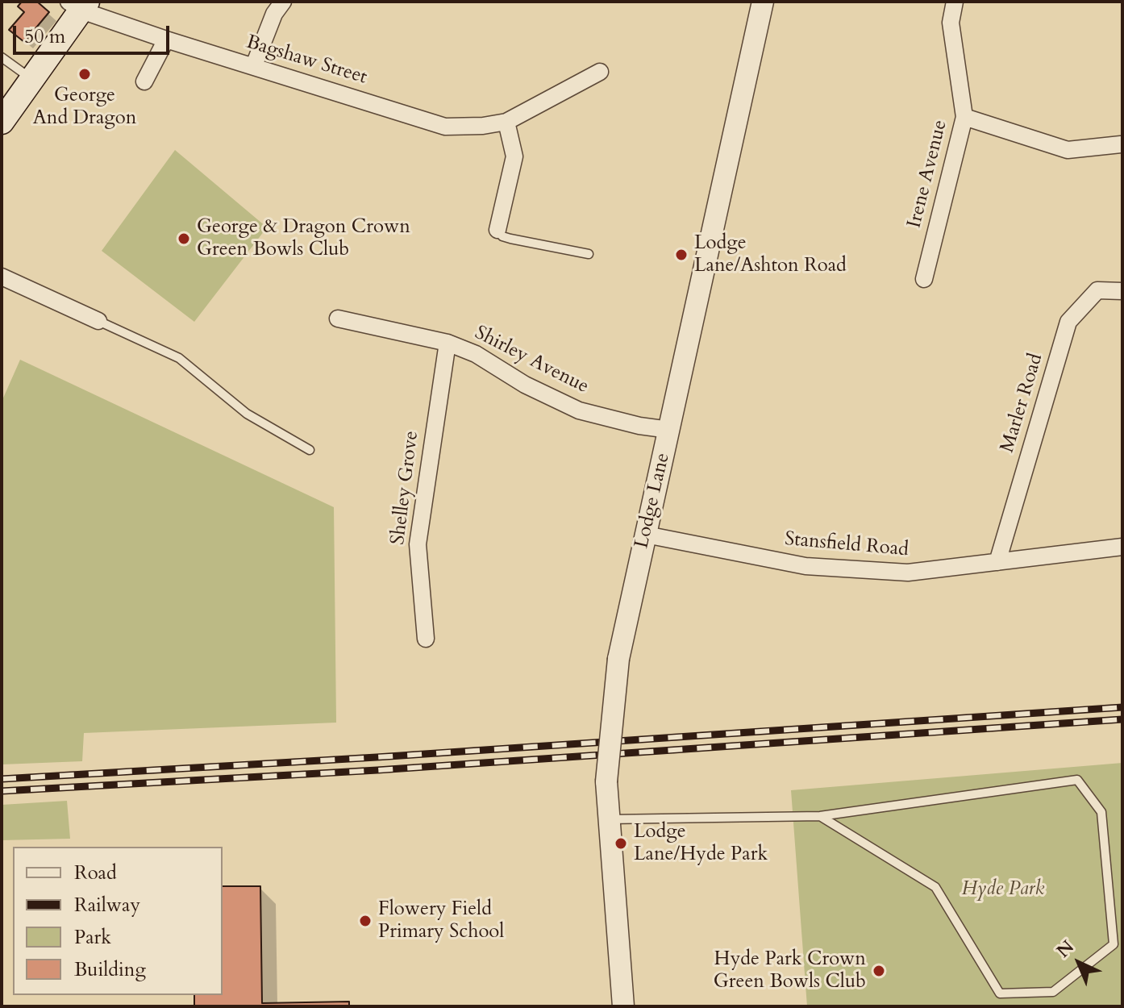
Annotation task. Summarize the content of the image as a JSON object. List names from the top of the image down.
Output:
{
  "streets": {
    "street": [
      "Bagshaw Street",
      "Irene Avenue",
      "Shirley Avenue",
      "Marler Road",
      "Shelley Grove",
      "Lodge Lane",
      "Stansfield Road"
    ]
  },
  "crossings": [
    ["Shirley Avenue", "Shelley Grove"],
    ["Shirley Avenue", "Lodge Lane"],
    ["Marler Road", "Stansfield Road"],
    ["Lodge Lane", "Stansfield Road"]
  ],
  "parks": ["Hyde Park"],
  "places": [
    "George And Dragon",
    "George & Dragon Crown Green Bowls Club",
    "Lodge Lane/Ashton Road",
    "Lodge Lane/Hyde Park",
    "Flowery Field Primary School",
    "Hyde Park Crown Green Bowls Club"
  ],
  "legend": [
    "Road",
    "Railway",
    "Park",
    "Building"
  ],
  "scale_bar": "50 m",
  "north": "top left"
}
